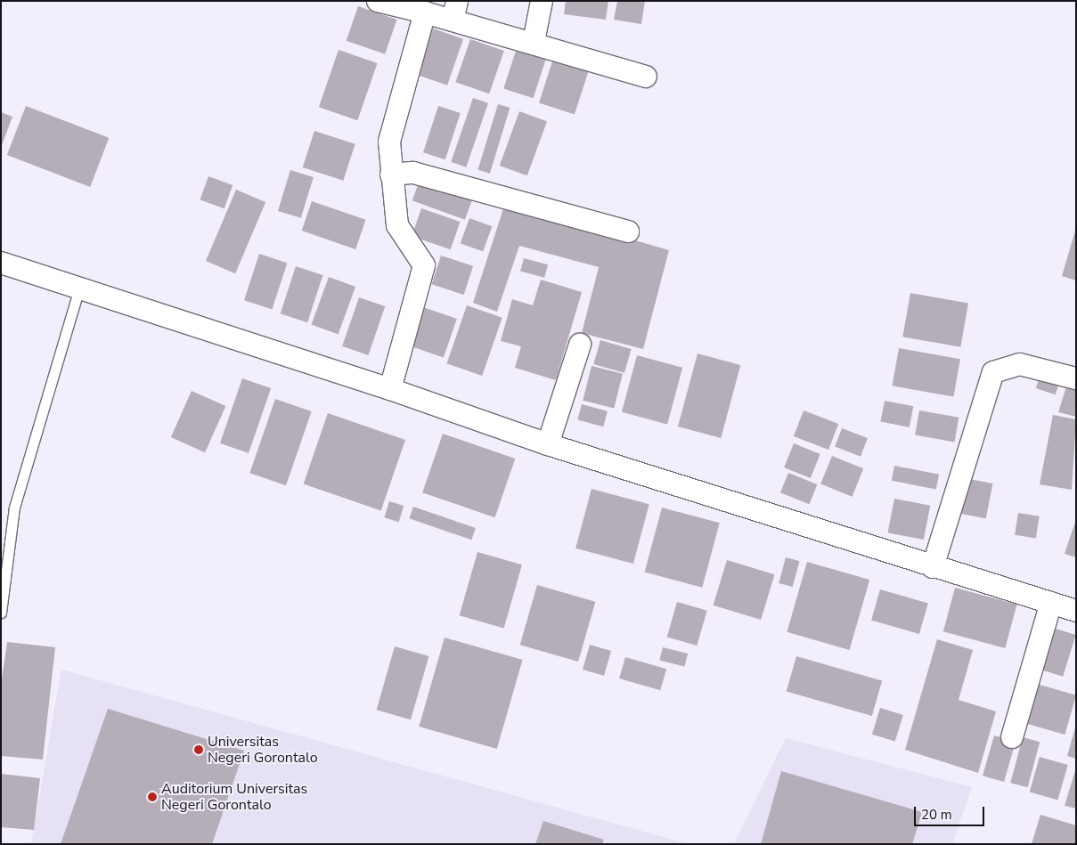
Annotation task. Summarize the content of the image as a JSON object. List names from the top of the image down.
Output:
{
  "places": ["Universitas Negeri Gorontalo", "Auditorium Universitas Negeri Gorontalo"],
  "scale_bar": "20 m"
}
